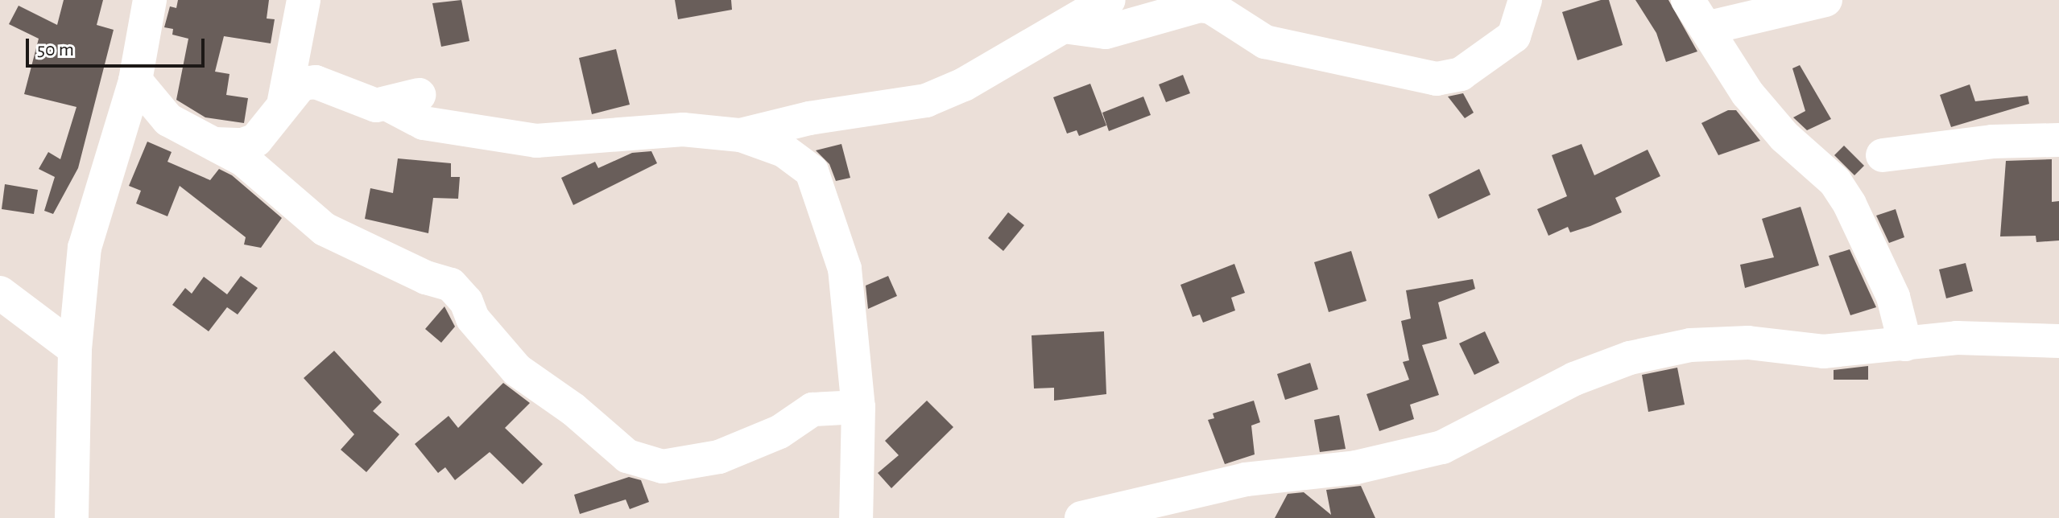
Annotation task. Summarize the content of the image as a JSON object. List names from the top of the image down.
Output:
{
  "scale_bar": "50 m"
}
